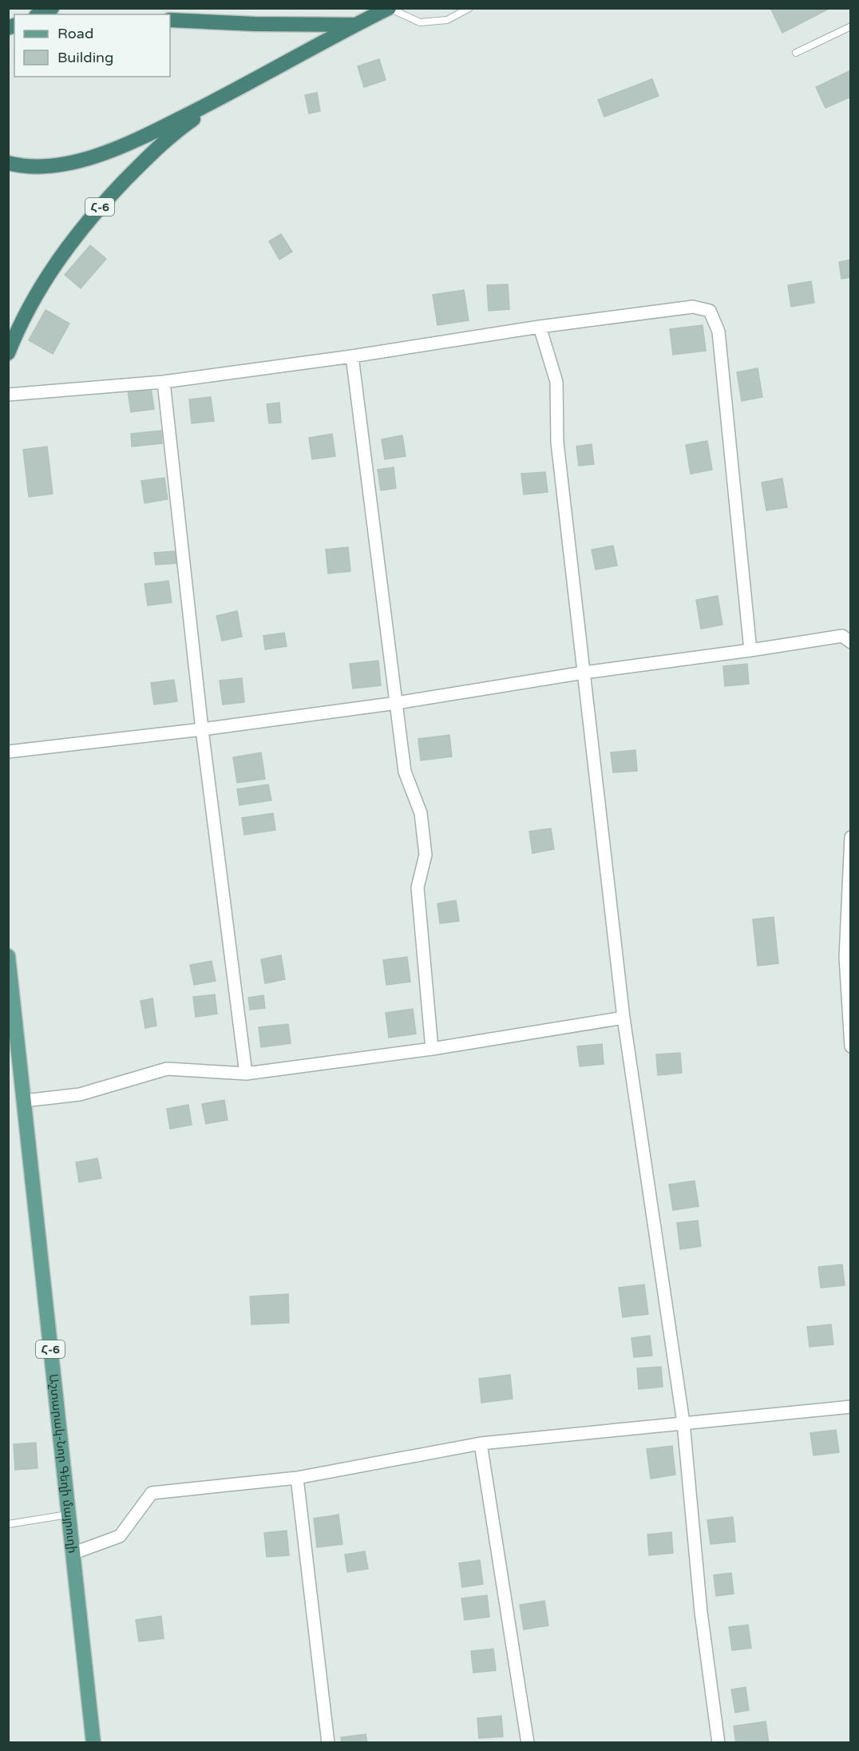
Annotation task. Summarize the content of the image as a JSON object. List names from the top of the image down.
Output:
{
  "streets": {
    "highway": ["Հ-6"],
    "main road": ["Աշտարակ-Նոր Գեղի մայրուղի"]
  },
  "legend": ["Road", "Building"]
}
